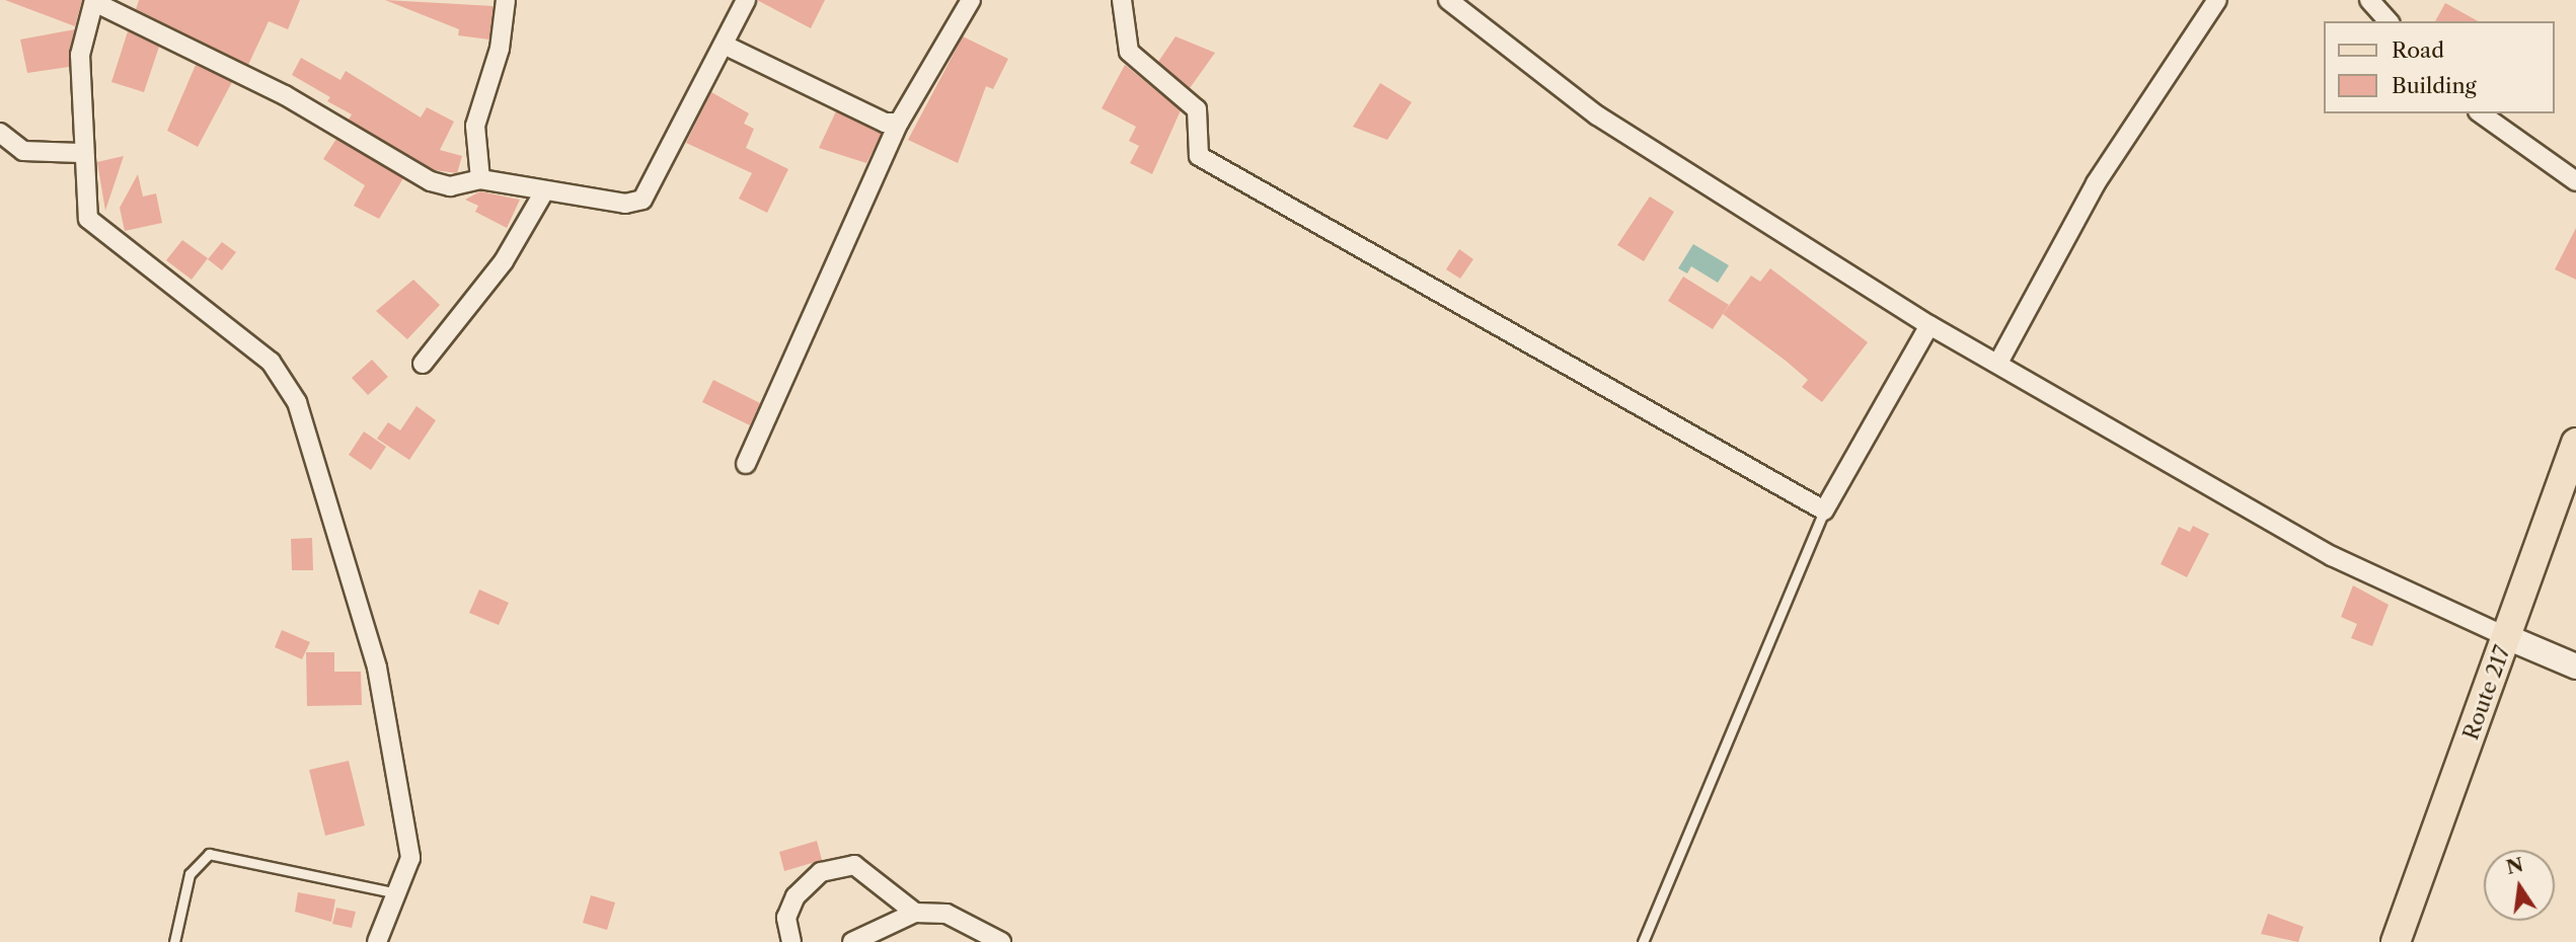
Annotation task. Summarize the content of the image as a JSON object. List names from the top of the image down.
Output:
{
  "streets": {
    "main road": ["Route 217"]
  },
  "legend": ["Road", "Building"],
  "north": "top"
}
